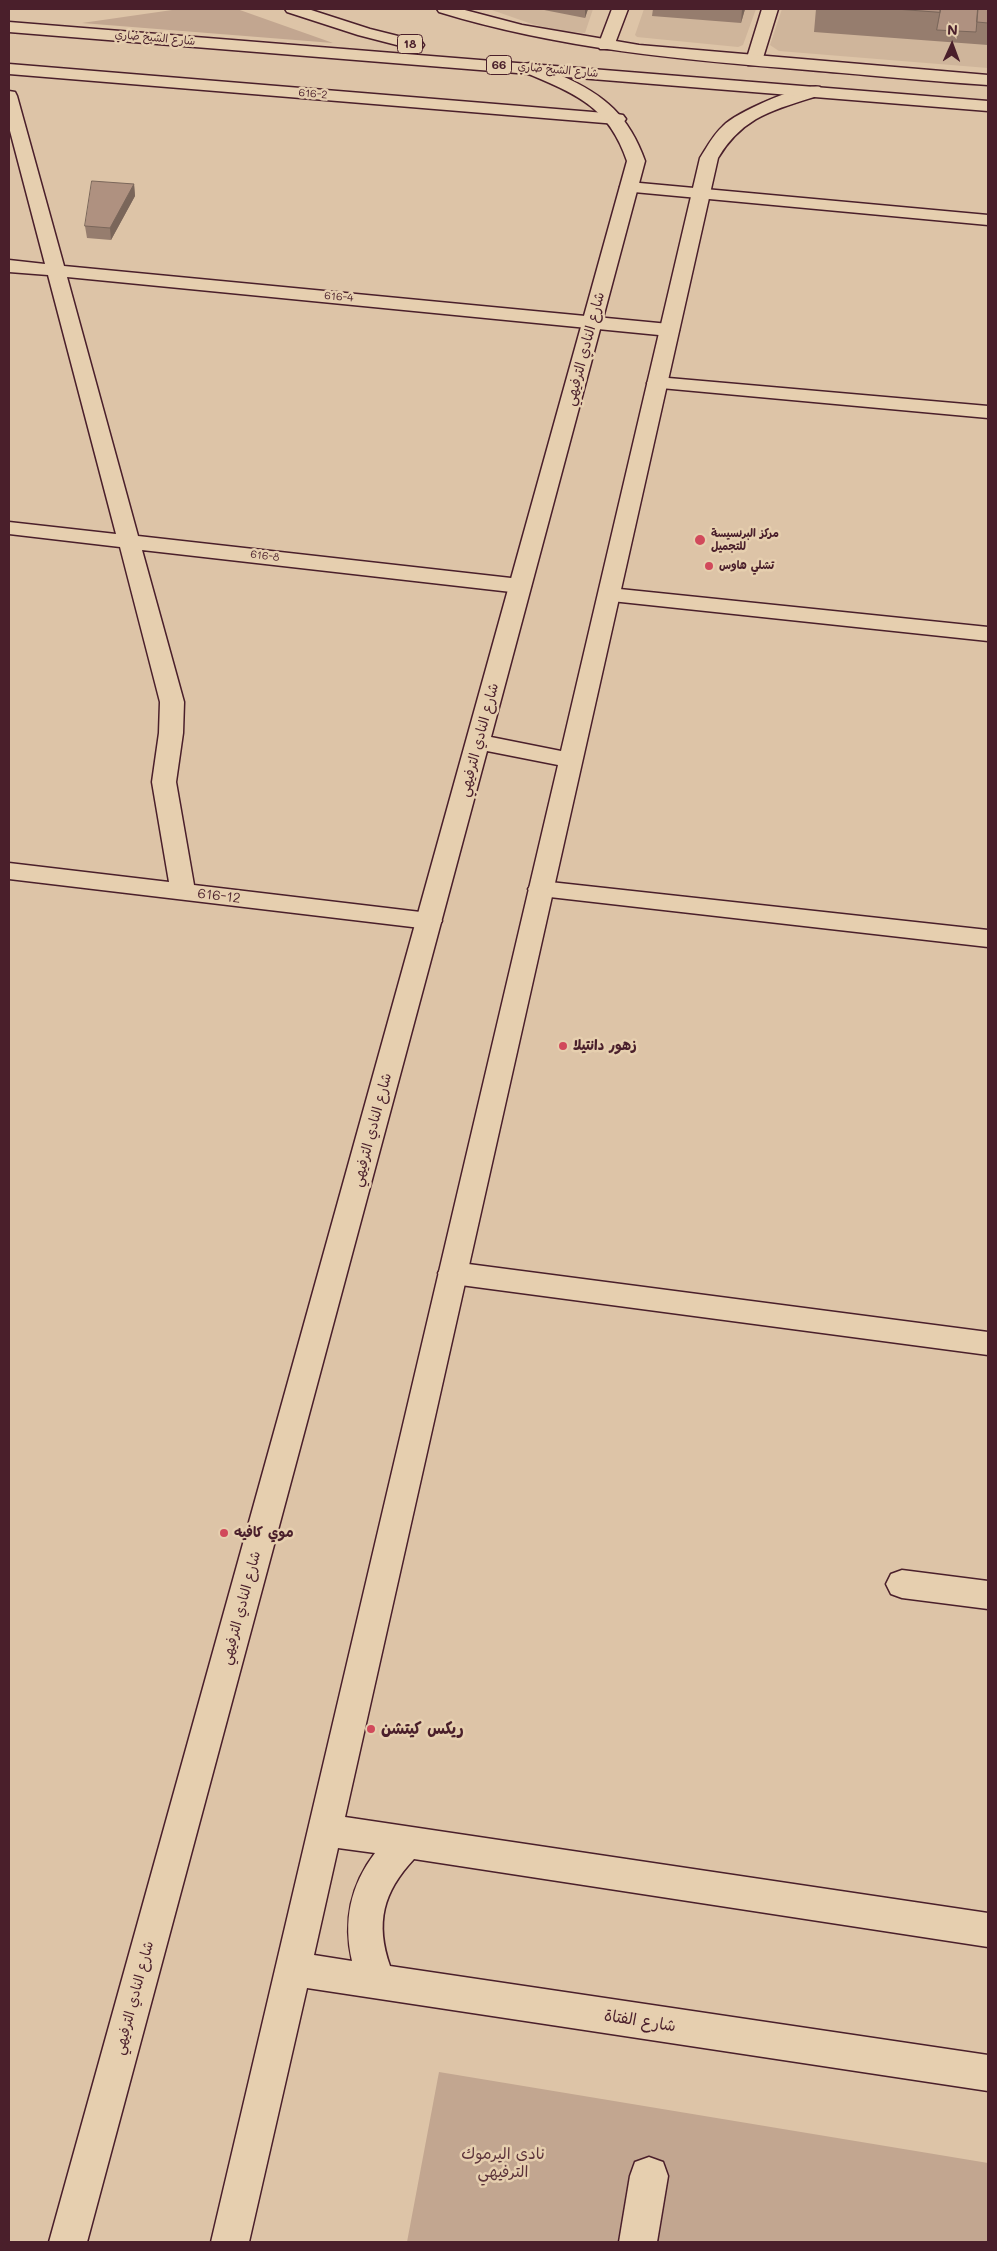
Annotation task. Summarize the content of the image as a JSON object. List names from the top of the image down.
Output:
{
  "streets": {
    "street": [
      "شارع الشيخ ضاري",
      "18",
      "66",
      "616-2",
      "616-4",
      "شارع النادي الترفيهي",
      "616-8",
      "616-12",
      "شارع الفتاة"
    ]
  },
  "crossings": [
    ["شارع الشيخ ضاري", "18"],
    ["شارع الشيخ ضاري", "شارع النادي الترفيهي"],
    ["18", "شارع النادي الترفيهي"],
    ["616-2", "شارع النادي الترفيهي"],
    ["616-4", "شارع النادي الترفيهي"],
    ["شارع النادي الترفيهي", "616-8"],
    ["شارع النادي الترفيهي", "616-12"]
  ],
  "parks": ["نادي اليرموك الترفيهي"],
  "places": [
    "مركز البرنسيسة للتجميل",
    "تشلي هاوس",
    "زهور دانتيلا",
    "موي كافيه",
    "ريكس كيتشن"
  ],
  "north": "top"
}
